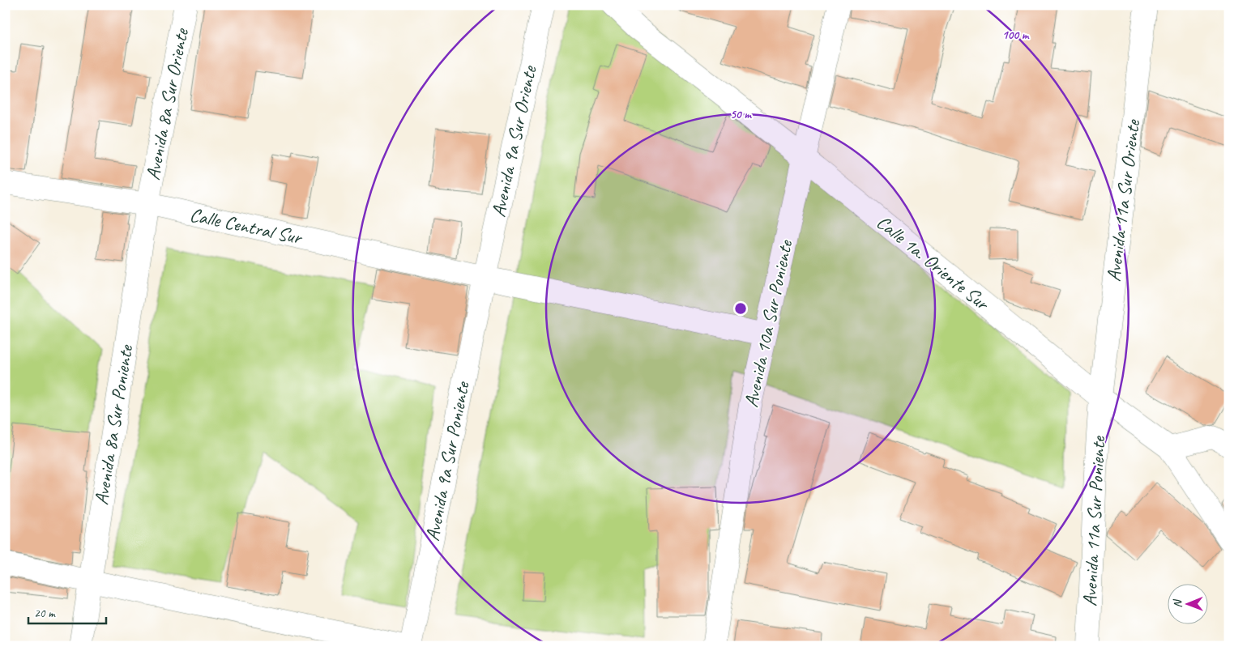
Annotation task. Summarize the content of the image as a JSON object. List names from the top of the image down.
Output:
{
  "streets": {
    "street": [
      "Avenida 8a Sur Oriente",
      "Avenida 9a Sur Oriente",
      "Avenida 11a Sur Oriente",
      "Calle Central Sur",
      "Calle 1a. Oriente Sur",
      "Avenida 10a Sur Poniente",
      "Avenida 8a Sur Poniente",
      "Avenida 9a Sur Poniente",
      "Avenida 11a Sur Poniente"
    ]
  },
  "crossings": [
    ["Avenida 8a Sur Oriente", "Calle Central Sur"],
    ["Avenida 8a Sur Oriente", "Avenida 8a Sur Poniente"],
    ["Avenida 9a Sur Oriente", "Calle Central Sur"],
    ["Avenida 9a Sur Oriente", "Avenida 9a Sur Poniente"],
    ["Avenida 11a Sur Oriente", "Calle 1a. Oriente Sur"],
    ["Avenida 11a Sur Oriente", "Avenida 11a Sur Poniente"],
    ["Calle Central Sur", "Avenida 10a Sur Poniente"],
    ["Calle Central Sur", "Avenida 8a Sur Poniente"],
    ["Calle Central Sur", "Avenida 9a Sur Poniente"],
    ["Calle 1a. Oriente Sur", "Avenida 10a Sur Poniente"],
    ["Calle 1a. Oriente Sur", "Avenida 11a Sur Poniente"]
  ],
  "scale_bar": "20 m",
  "north": "left",
  "rings": ["100 m", "50 m"]
}
